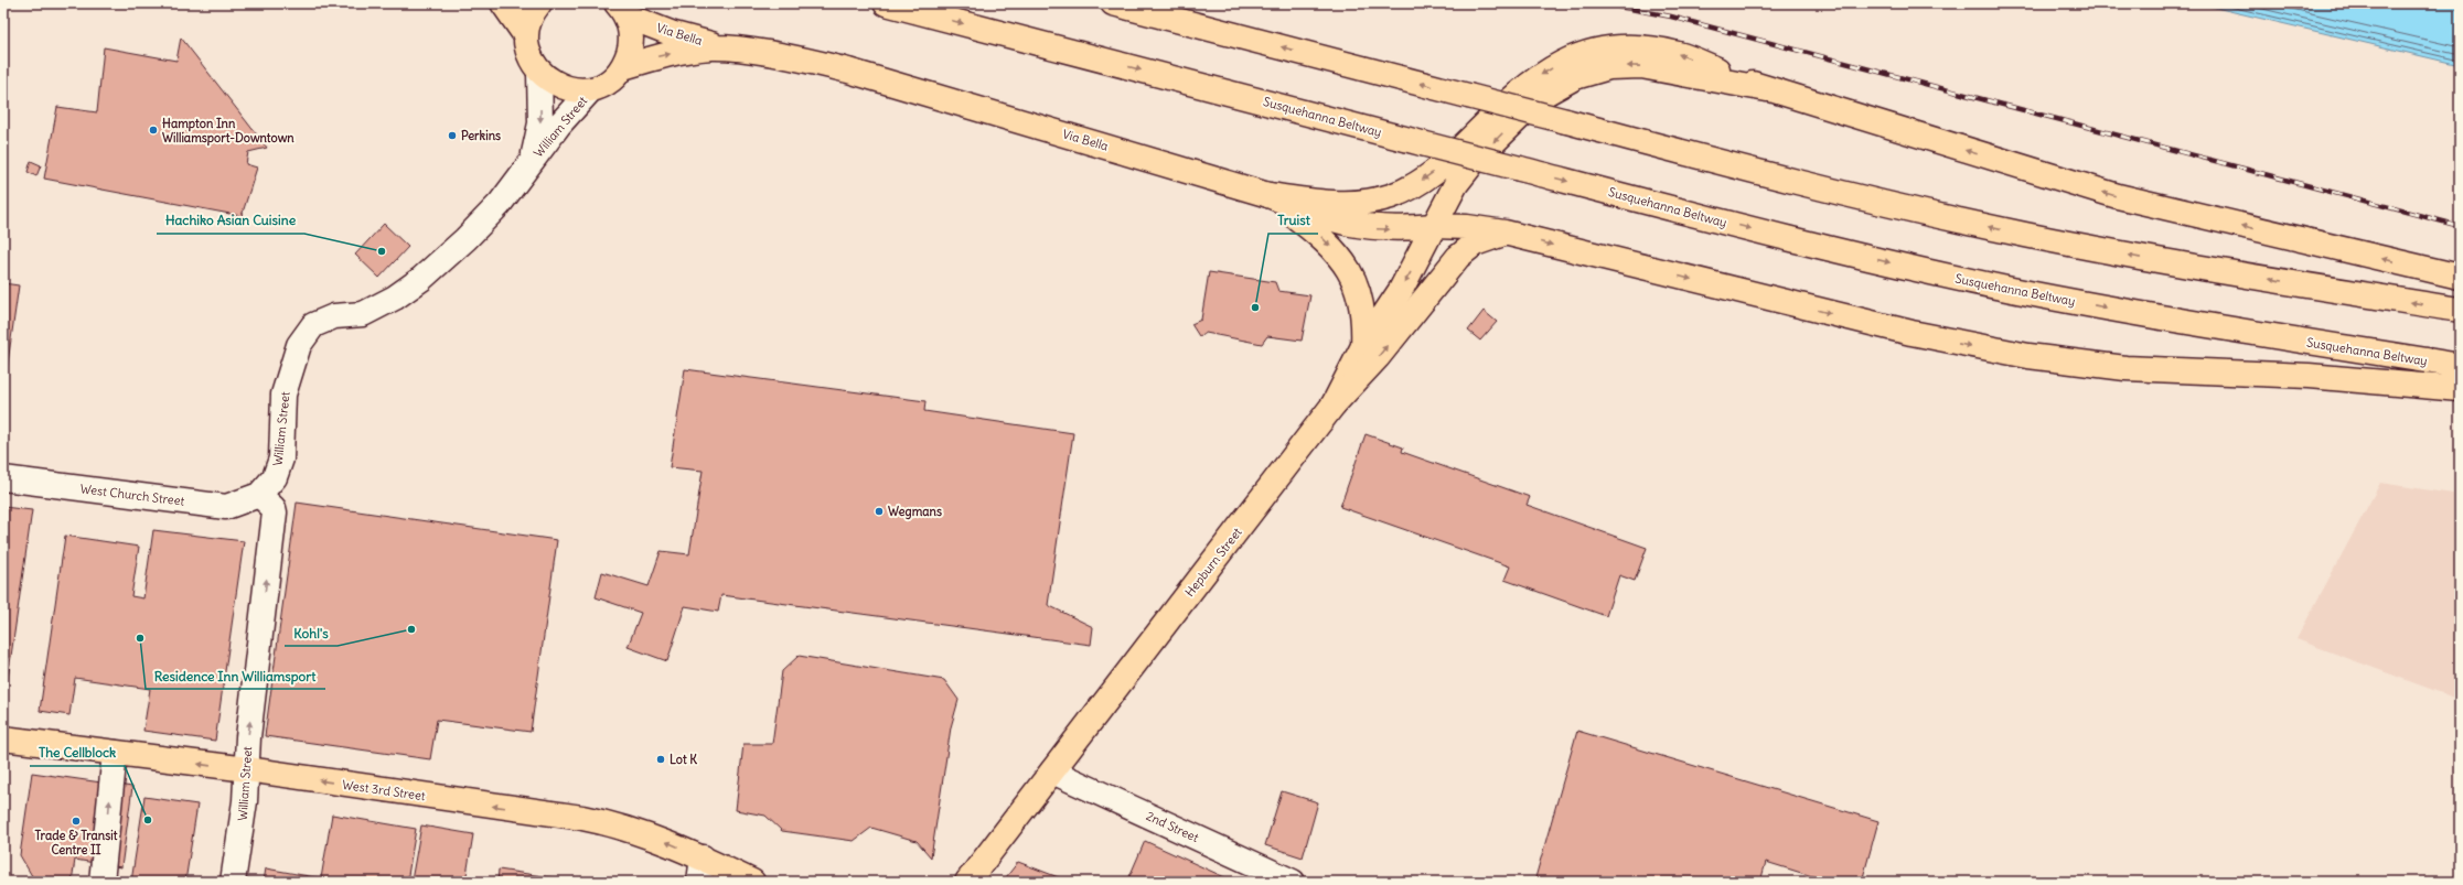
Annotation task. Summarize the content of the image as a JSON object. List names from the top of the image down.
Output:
{
  "streets": {
    "main road": [
      "Via Bella",
      "Susquehanna Beltway",
      "Hepburn Street",
      "West 3rd Street"
    ],
    "street": ["William Street", "West Church Street", "2nd Street"]
  },
  "crossings": [
    ["Via Bella", "Hepburn Street"],
    ["William Street", "West Church Street"],
    ["William Street", "West 3rd Street"],
    ["Hepburn Street", "2nd Street"]
  ],
  "one_way": ["West 3rd Street"],
  "places": [
    "Hampton Inn Williamsport-Downtown",
    "Perkins",
    "Hachiko Asian Cuisine",
    "Truist",
    "Wegmans",
    "Kohl's",
    "Residence Inn Williamsport",
    "Lot K",
    "The Cellblock",
    "Trade & Transit Centre II"
  ]
}
